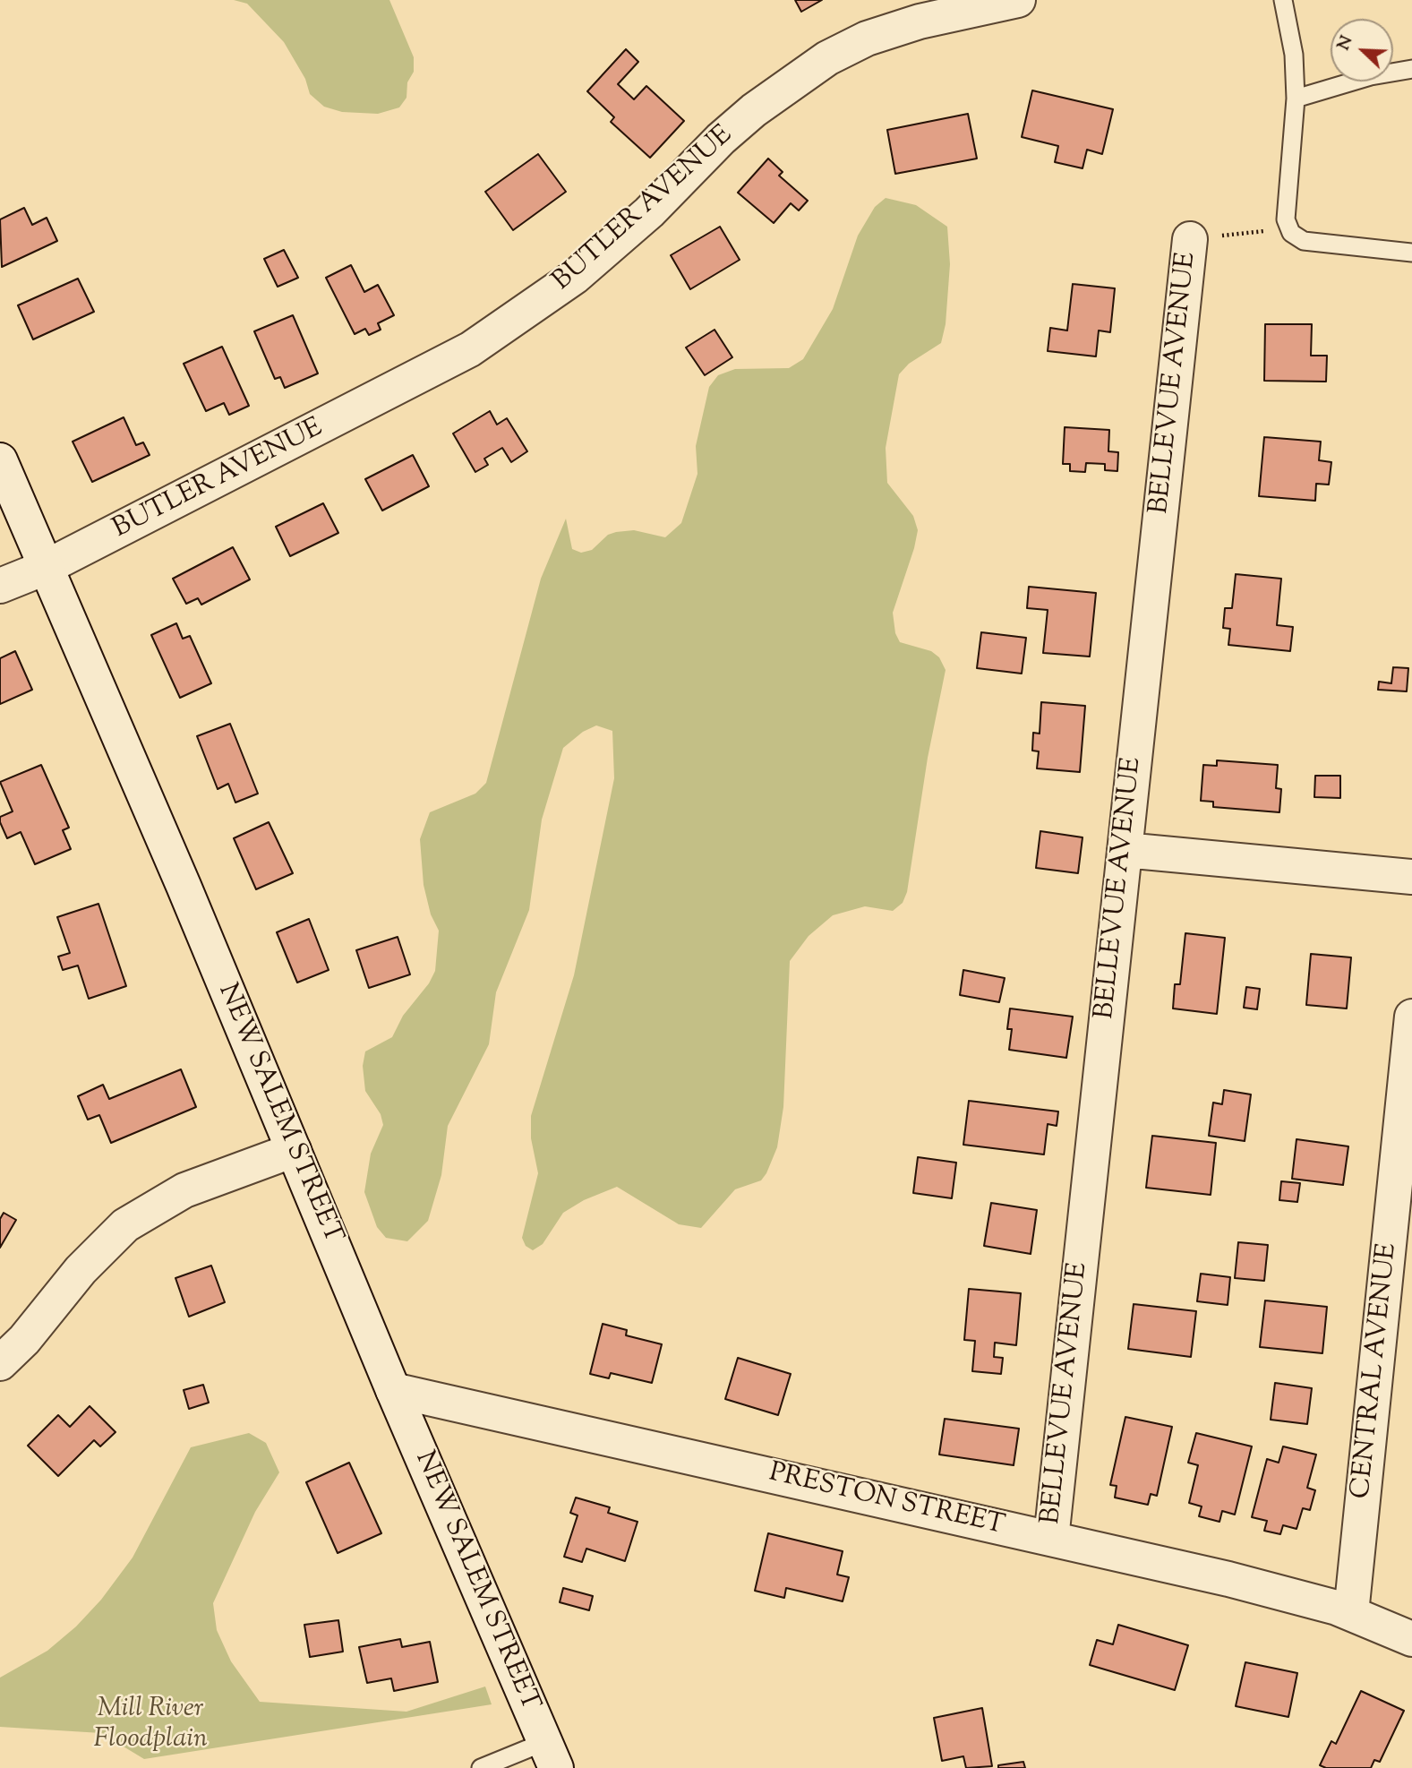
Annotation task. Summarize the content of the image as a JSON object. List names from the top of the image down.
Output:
{
  "streets": {
    "street": [
      "BUTLER AVENUE",
      "BELLEVUE AVENUE",
      "NEW SALEM STREET",
      "CENTRAL AVENUE",
      "PRESTON STREET"
    ]
  },
  "crossings": [
    ["BUTLER AVENUE", "NEW SALEM STREET"],
    ["BELLEVUE AVENUE", "PRESTON STREET"],
    ["NEW SALEM STREET", "PRESTON STREET"],
    ["CENTRAL AVENUE", "PRESTON STREET"]
  ],
  "parks": ["Mill River Floodplain"],
  "north": "top left"
}
